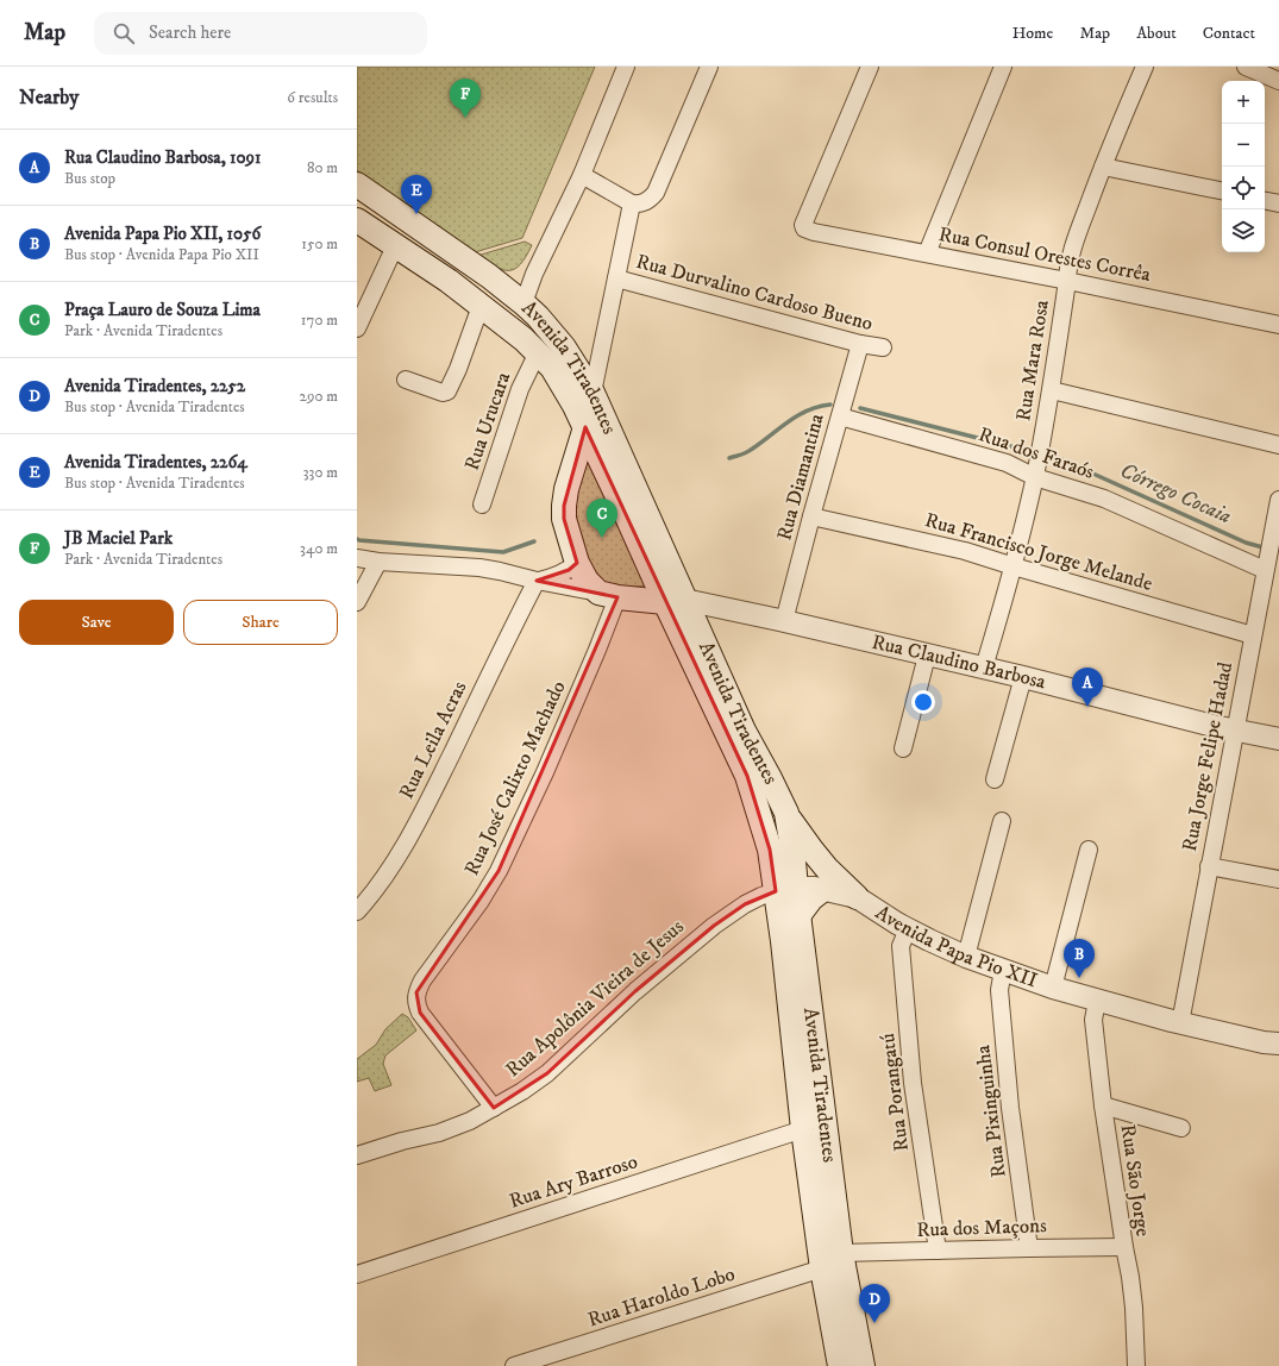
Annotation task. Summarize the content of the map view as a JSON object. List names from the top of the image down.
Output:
{
  "streets": {
    "main road": ["Avenida Tiradentes"],
    "street": [
      "Rua Consul Orestes Corrêa",
      "Rua Durvalino Cardoso Bueno",
      "Rua Mara Rosa",
      "Rua Urucara",
      "Rua dos Faraós",
      "Rua Diamantina",
      "Rua Francisco Jorge Melande",
      "Rua Claudino Barbosa",
      "Rua Leila Acras",
      "Rua Jorge Felipe Hadad",
      "Rua José Calixto Machado",
      "Avenida Papa Pio XII",
      "Rua Apolônia Vieira de Jesus",
      "Rua Porangatú",
      "Rua Pixinguinha",
      "Rua São Jorge",
      "Rua Ary Barroso",
      "Rua dos Maçons",
      "Rua Haroldo Lobo"
    ]
  },
  "crossings": [
    ["Rua Consul Orestes Corrêa", "Rua Mara Rosa"],
    ["Rua Durvalino Cardoso Bueno", "Rua Diamantina"],
    ["Rua Mara Rosa", "Rua dos Faraós"],
    ["Rua Mara Rosa", "Rua Francisco Jorge Melande"],
    ["Rua Mara Rosa", "Rua Claudino Barbosa"],
    ["Avenida Tiradentes", "Rua Urucara"],
    ["Avenida Tiradentes", "Rua Claudino Barbosa"],
    ["Avenida Tiradentes", "Avenida Papa Pio XII"],
    ["Avenida Tiradentes", "Rua Apolônia Vieira de Jesus"],
    ["Avenida Tiradentes", "Rua Ary Barroso"],
    ["Avenida Tiradentes", "Rua dos Maçons"],
    ["Avenida Tiradentes", "Rua Haroldo Lobo"],
    ["Rua dos Faraós", "Rua Diamantina"],
    ["Rua dos Faraós", "Rua Jorge Felipe Hadad"],
    ["Rua Diamantina", "Rua Francisco Jorge Melande"],
    ["Rua Diamantina", "Rua Claudino Barbosa"],
    ["Rua Francisco Jorge Melande", "Rua Jorge Felipe Hadad"],
    ["Rua Claudino Barbosa", "Rua Jorge Felipe Hadad"],
    ["Rua Jorge Felipe Hadad", "Avenida Papa Pio XII"],
    ["Rua José Calixto Machado", "Rua Apolônia Vieira de Jesus"],
    ["Avenida Papa Pio XII", "Rua Apolônia Vieira de Jesus"],
    ["Avenida Papa Pio XII", "Rua Porangatú"],
    ["Avenida Papa Pio XII", "Rua Pixinguinha"],
    ["Avenida Papa Pio XII", "Rua São Jorge"],
    ["Rua Porangatú", "Rua dos Maçons"],
    ["Rua Pixinguinha", "Rua dos Maçons"],
    ["Rua São Jorge", "Rua dos Maçons"]
  ],
  "water": ["Córrego Cocaia"],
  "page": {
    "header": "Map",
    "search": "Search here",
    "nav": [
      "Home",
      "Map",
      "About",
      "Contact"
    ],
    "heading": ["Nearby", "6 results"],
    "pins": [
      "F",
      "E",
      "C",
      "A",
      "B",
      "D"
    ],
    "map_buttons": ["+", "−"],
    "list": [
      {
        "mark": "A",
        "name": "Rua Claudino Barbosa, 1091",
        "note": "Bus stop",
        "value": "80 m"
      },
      {
        "mark": "B",
        "name": "Avenida Papa Pio XII, 1056",
        "note": "Bus stop · Avenida Papa Pio XII",
        "value": "150 m"
      },
      {
        "mark": "C",
        "name": "Praça Lauro de Souza Lima",
        "note": "Park · Avenida Tiradentes",
        "value": "170 m"
      },
      {
        "mark": "D",
        "name": "Avenida Tiradentes, 2252",
        "note": "Bus stop · Avenida Tiradentes",
        "value": "290 m"
      },
      {
        "mark": "E",
        "name": "Avenida Tiradentes, 2264",
        "note": "Bus stop · Avenida Tiradentes",
        "value": "330 m"
      },
      {
        "mark": "F",
        "name": "JB Maciel Park",
        "note": "Park · Avenida Tiradentes",
        "value": "340 m"
      }
    ],
    "buttons": ["Save", "Share"]
  }
}
